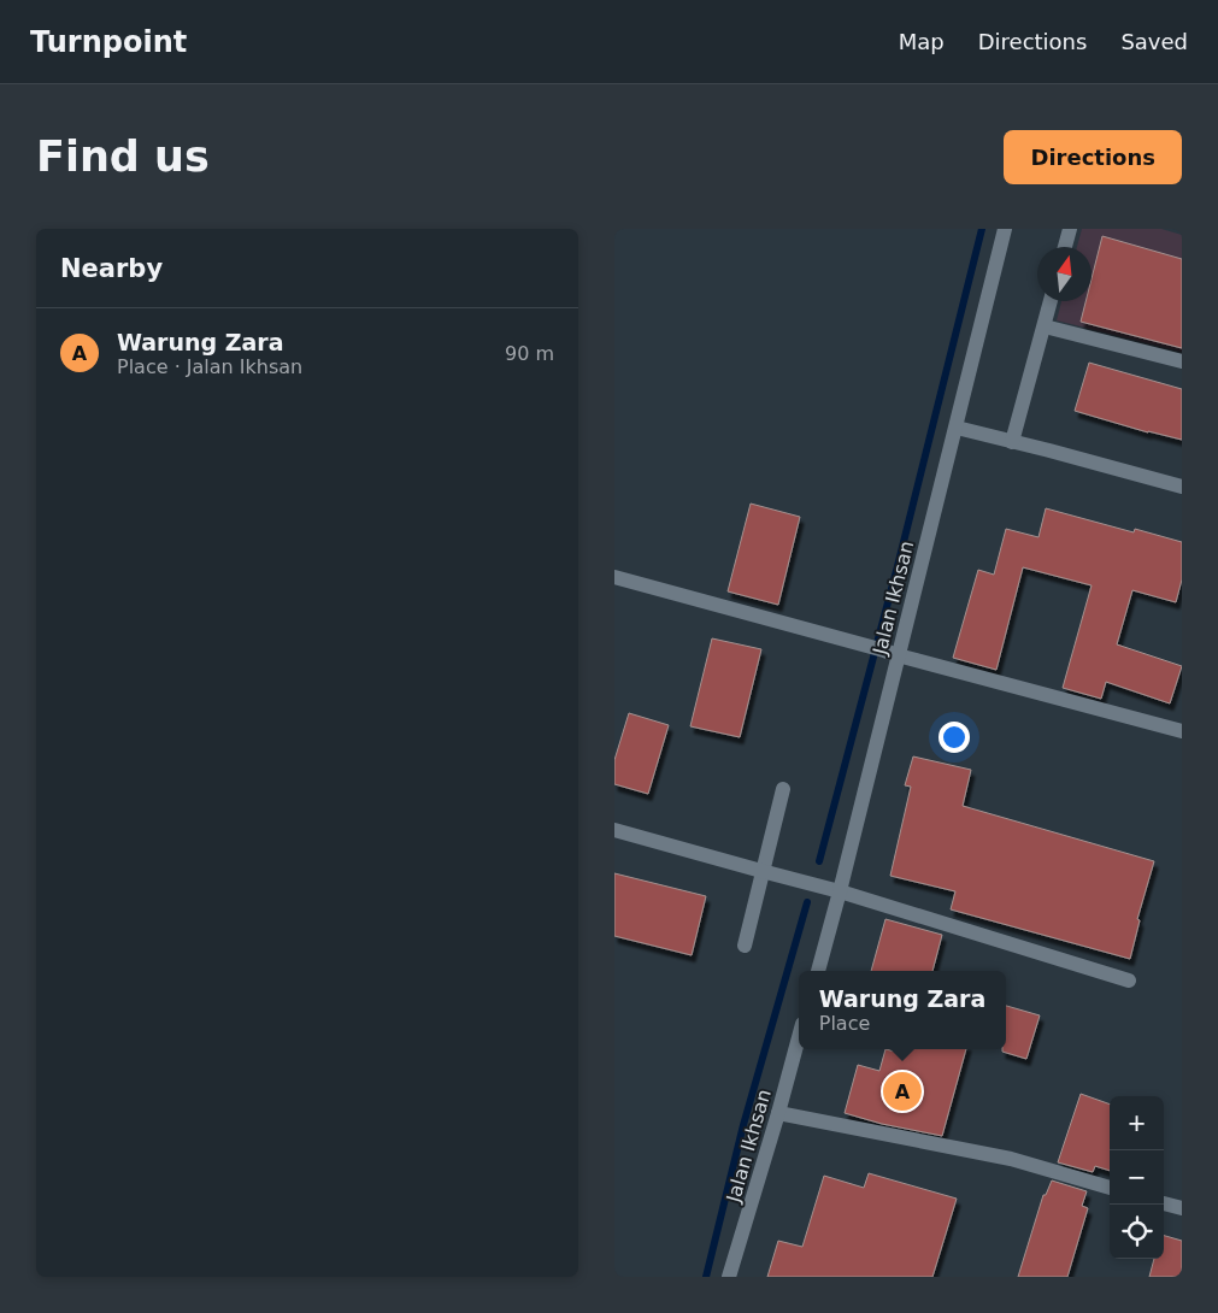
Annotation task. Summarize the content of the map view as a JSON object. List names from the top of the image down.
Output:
{
  "streets": {
    "street": ["Jalan Ikhsan"]
  },
  "north": "top",
  "page": {
    "header": "Turnpoint",
    "nav": ["Map", "Directions", "Saved"],
    "buttons": "Directions",
    "title": "Find us",
    "heading": "Nearby",
    "list": [
      {
        "mark": "A",
        "name": "Warung Zara",
        "note": "Place · Jalan Ikhsan",
        "value": "90 m"
      }
    ],
    "popup": ["Warung Zara", "Place"],
    "pins": "A",
    "map_buttons": ["+", "−"]
  }
}
